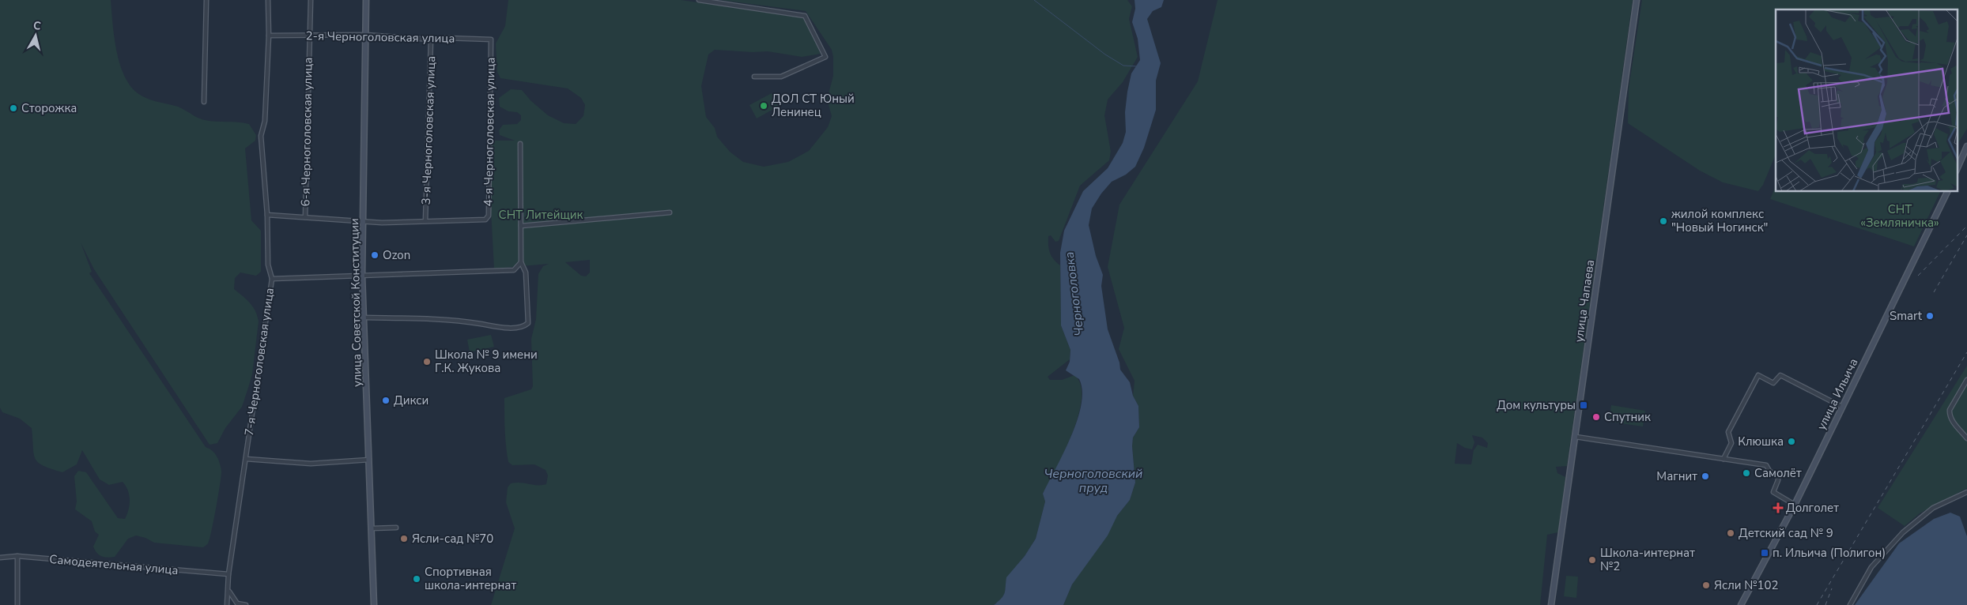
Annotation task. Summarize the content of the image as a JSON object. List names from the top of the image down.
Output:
{
  "streets": {
    "street": [
      "2-я Черноголовская улица",
      "3-я Черноголовская улица",
      "6-я Черноголовская улица",
      "4-я Черноголовская улица",
      "улица Чапаева",
      "улица Советской Конституции",
      "7-я Черноголовская улица",
      "улица Ильича",
      "Самодеятельная улица"
    ]
  },
  "crossings": [
    ["2-я Черноголовская улица", "3-я Черноголовская улица"],
    ["2-я Черноголовская улица", "6-я Черноголовская улица"],
    ["2-я Черноголовская улица", "4-я Черноголовская улица"],
    ["2-я Черноголовская улица", "улица Советской Конституции"],
    ["2-я Черноголовская улица", "7-я Черноголовская улица"],
    ["3-я Черноголовская улица", "4-я Черноголовская улица"],
    ["7-я Черноголовская улица", "Самодеятельная улица"]
  ],
  "water": ["Черноголовка", "Черноголовский пруд"],
  "parks": ["СНТ «Земляничка»", "СНТ Литейщик"],
  "places": {
    "other": [
      "ДОЛ СТ Юный Ленинец",
      "Сторожка",
      "жилой комплекс \"Новый Ногинск\"",
      "Ozon",
      "Smart",
      "Школа № 9 имени Г.К. Жукова",
      "Дикси",
      "Спутник",
      "Клюшка",
      "Самолёт",
      "Магнит",
      "Детский сад № 9",
      "Ясли-сад №70",
      "Школа-интернат №2",
      "Спортивная школа-интернат",
      "Ясли №102"
    ],
    "transit": ["Дом культуры", "п. Ильича (Полигон)"],
    "health": ["Долголет"]
  },
  "north": "top"
}
